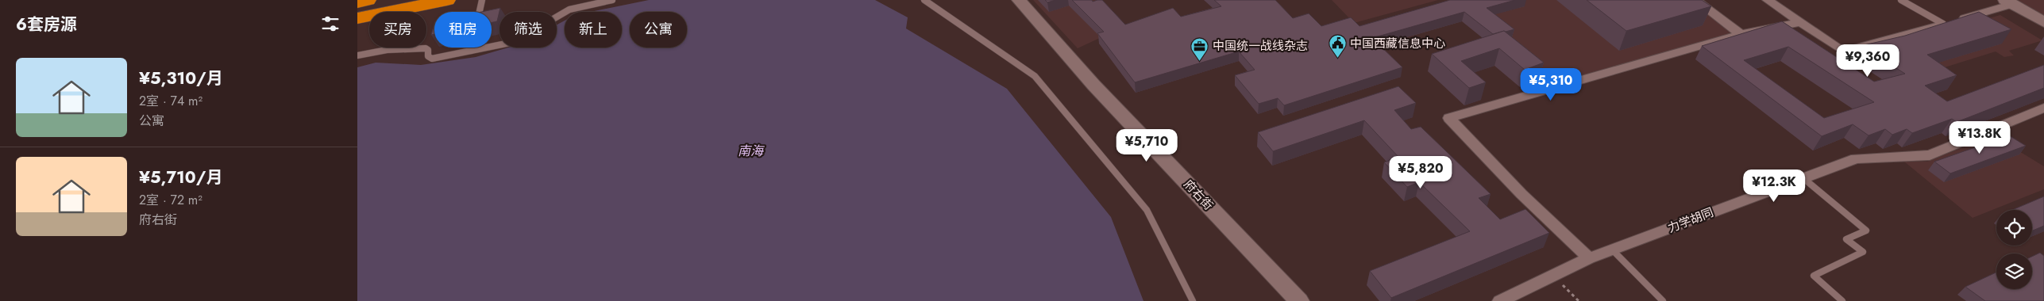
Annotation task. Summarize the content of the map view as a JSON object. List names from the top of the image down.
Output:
{
  "streets": {
    "main road": ["府右街"],
    "street": ["力学胡同"]
  },
  "water": ["南海"],
  "places": {
    "public building": ["中国西藏信息中心"],
    "office": ["中国统一战线杂志"]
  },
  "page": {
    "heading": "6套房源",
    "chip": [
      "买房",
      "租房",
      "筛选",
      "新上",
      "公寓"
    ],
    "price": [
      "¥9,360",
      "¥5,310",
      "¥13.8K",
      "¥5,710",
      "¥5,820",
      "¥12.3K"
    ],
    "list": [
      {
        "name": "¥5,310/月",
        "note": "2室 · 74 m² · 公寓"
      },
      {
        "name": "¥5,710/月",
        "note": "2室 · 72 m² · 府右街"
      }
    ]
  }
}
